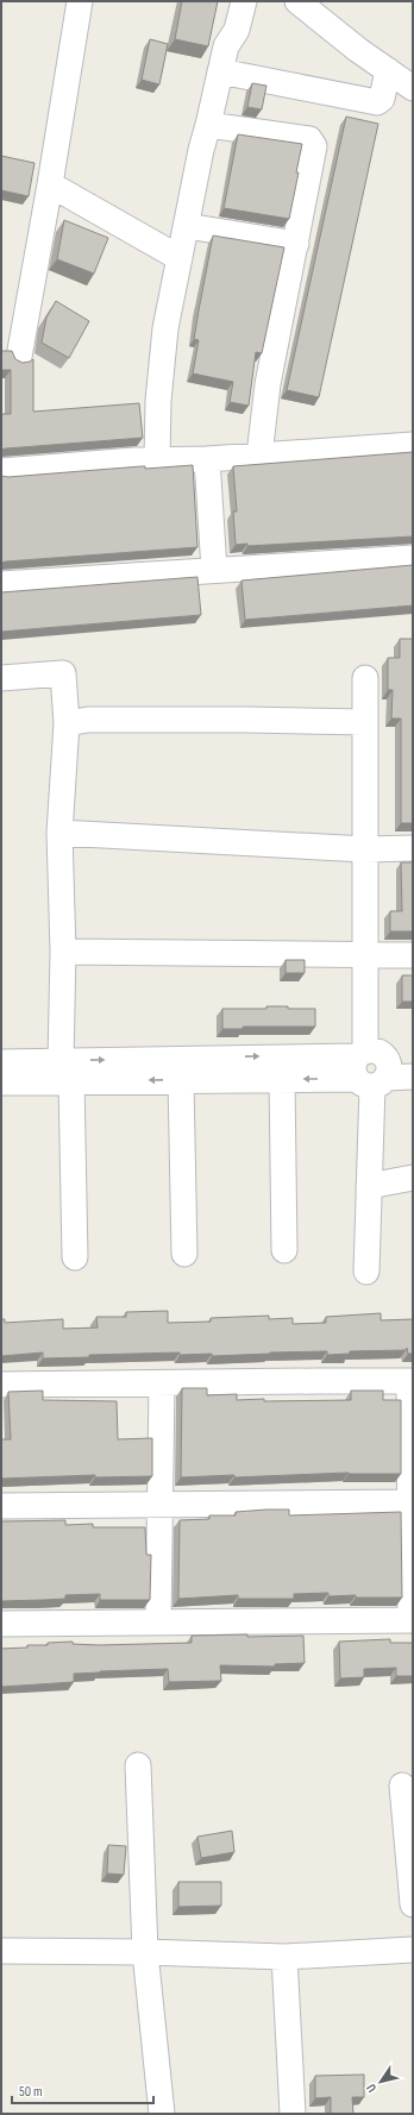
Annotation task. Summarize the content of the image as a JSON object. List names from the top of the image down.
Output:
{
  "scale_bar": "50 m",
  "north": "bottom left"
}
